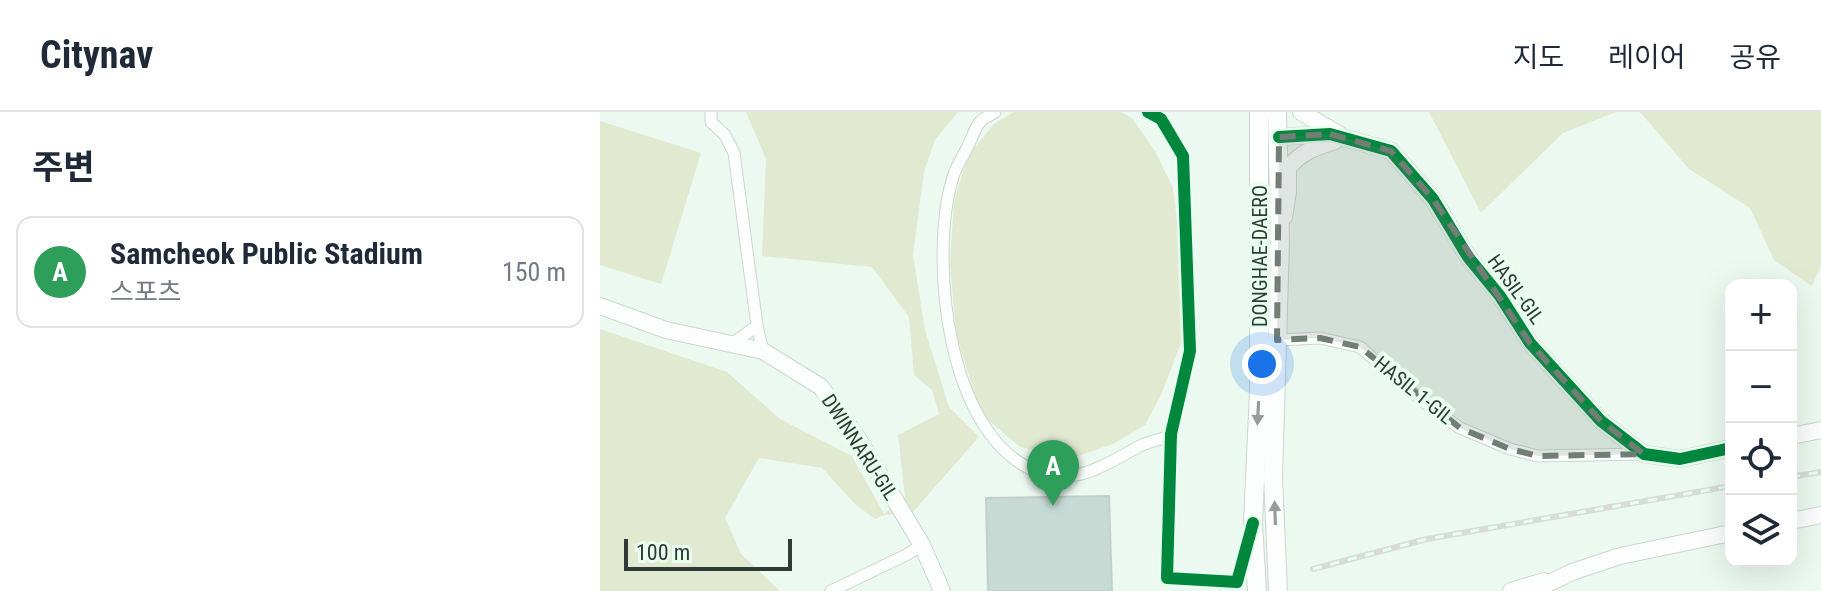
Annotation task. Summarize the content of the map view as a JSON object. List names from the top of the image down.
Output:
{
  "streets": {
    "main road": ["DONGHAE-DAERO"],
    "street": ["HASIL-GIL", "HASIL 1-GIL", "DWINNARU-GIL"]
  },
  "crossings": [
    ["DONGHAE-DAERO", "HASIL-GIL"],
    ["DONGHAE-DAERO", "HASIL 1-GIL"],
    ["HASIL-GIL", "HASIL 1-GIL"]
  ],
  "scale_bar": "100 m",
  "page": {
    "header": "Citynav",
    "nav": ["지도", "레이어", "공유"],
    "heading": "주변",
    "list": [
      {
        "mark": "A",
        "name": "Samcheok Public Stadium",
        "note": "스포츠",
        "value": "150 m"
      }
    ],
    "map_buttons": ["+", "−"],
    "pins": "A",
    "scale": "100 m"
  }
}
